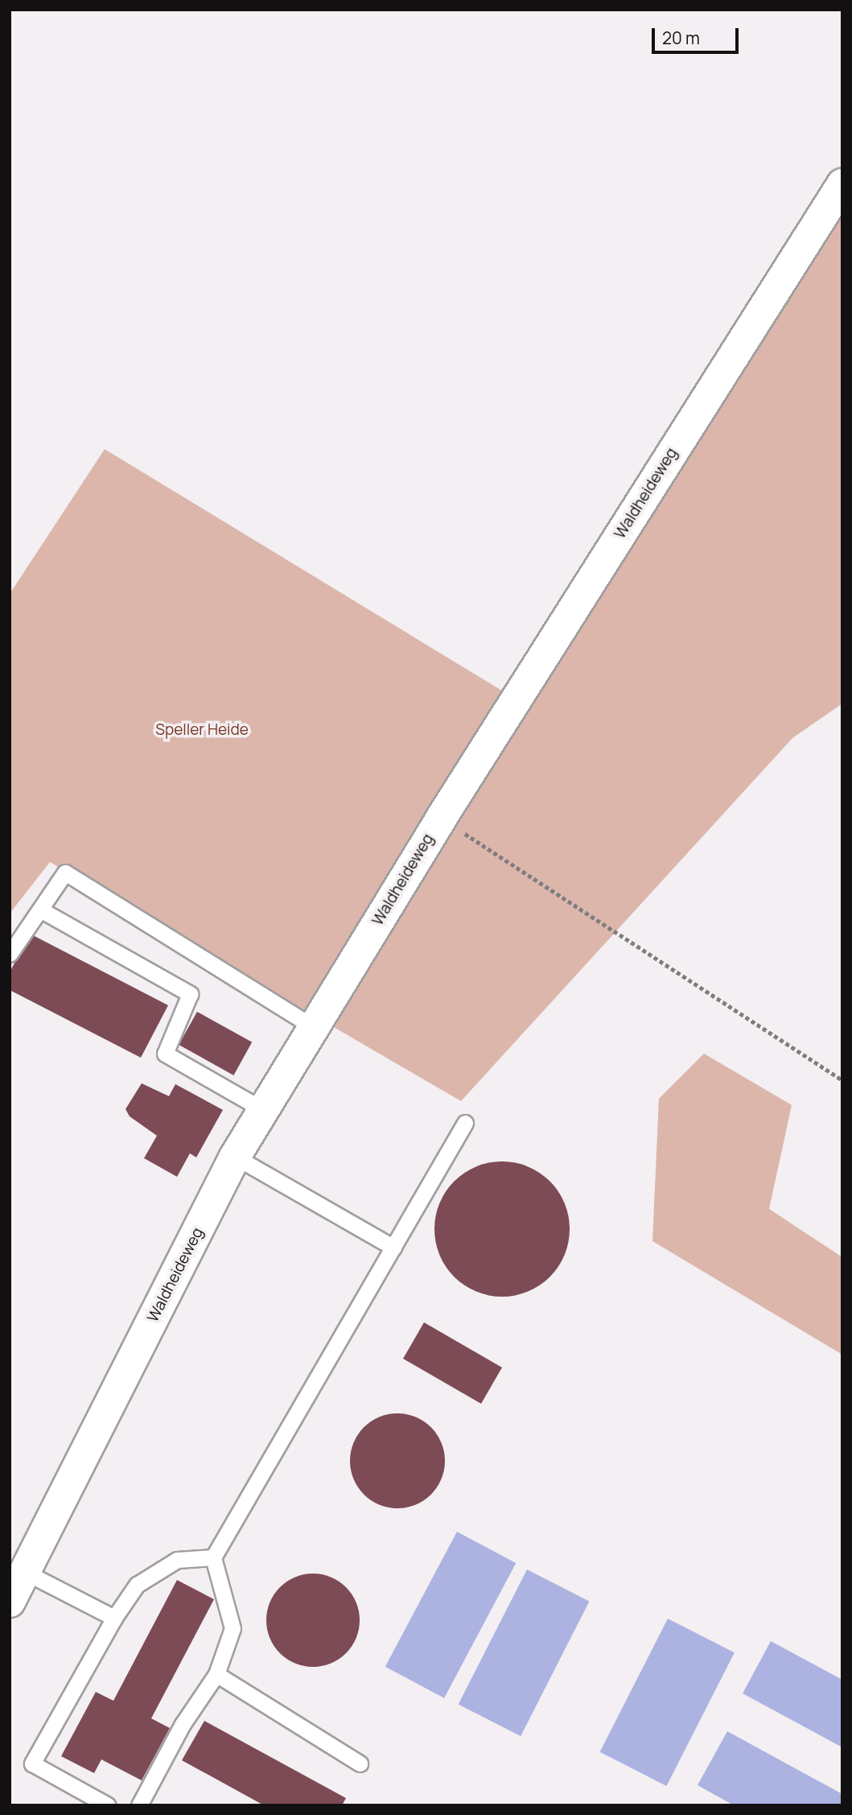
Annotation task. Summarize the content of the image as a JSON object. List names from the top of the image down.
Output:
{
  "streets": {
    "street": ["Waldheideweg"]
  },
  "parks": ["Speller Heide"],
  "scale_bar": "20 m"
}
